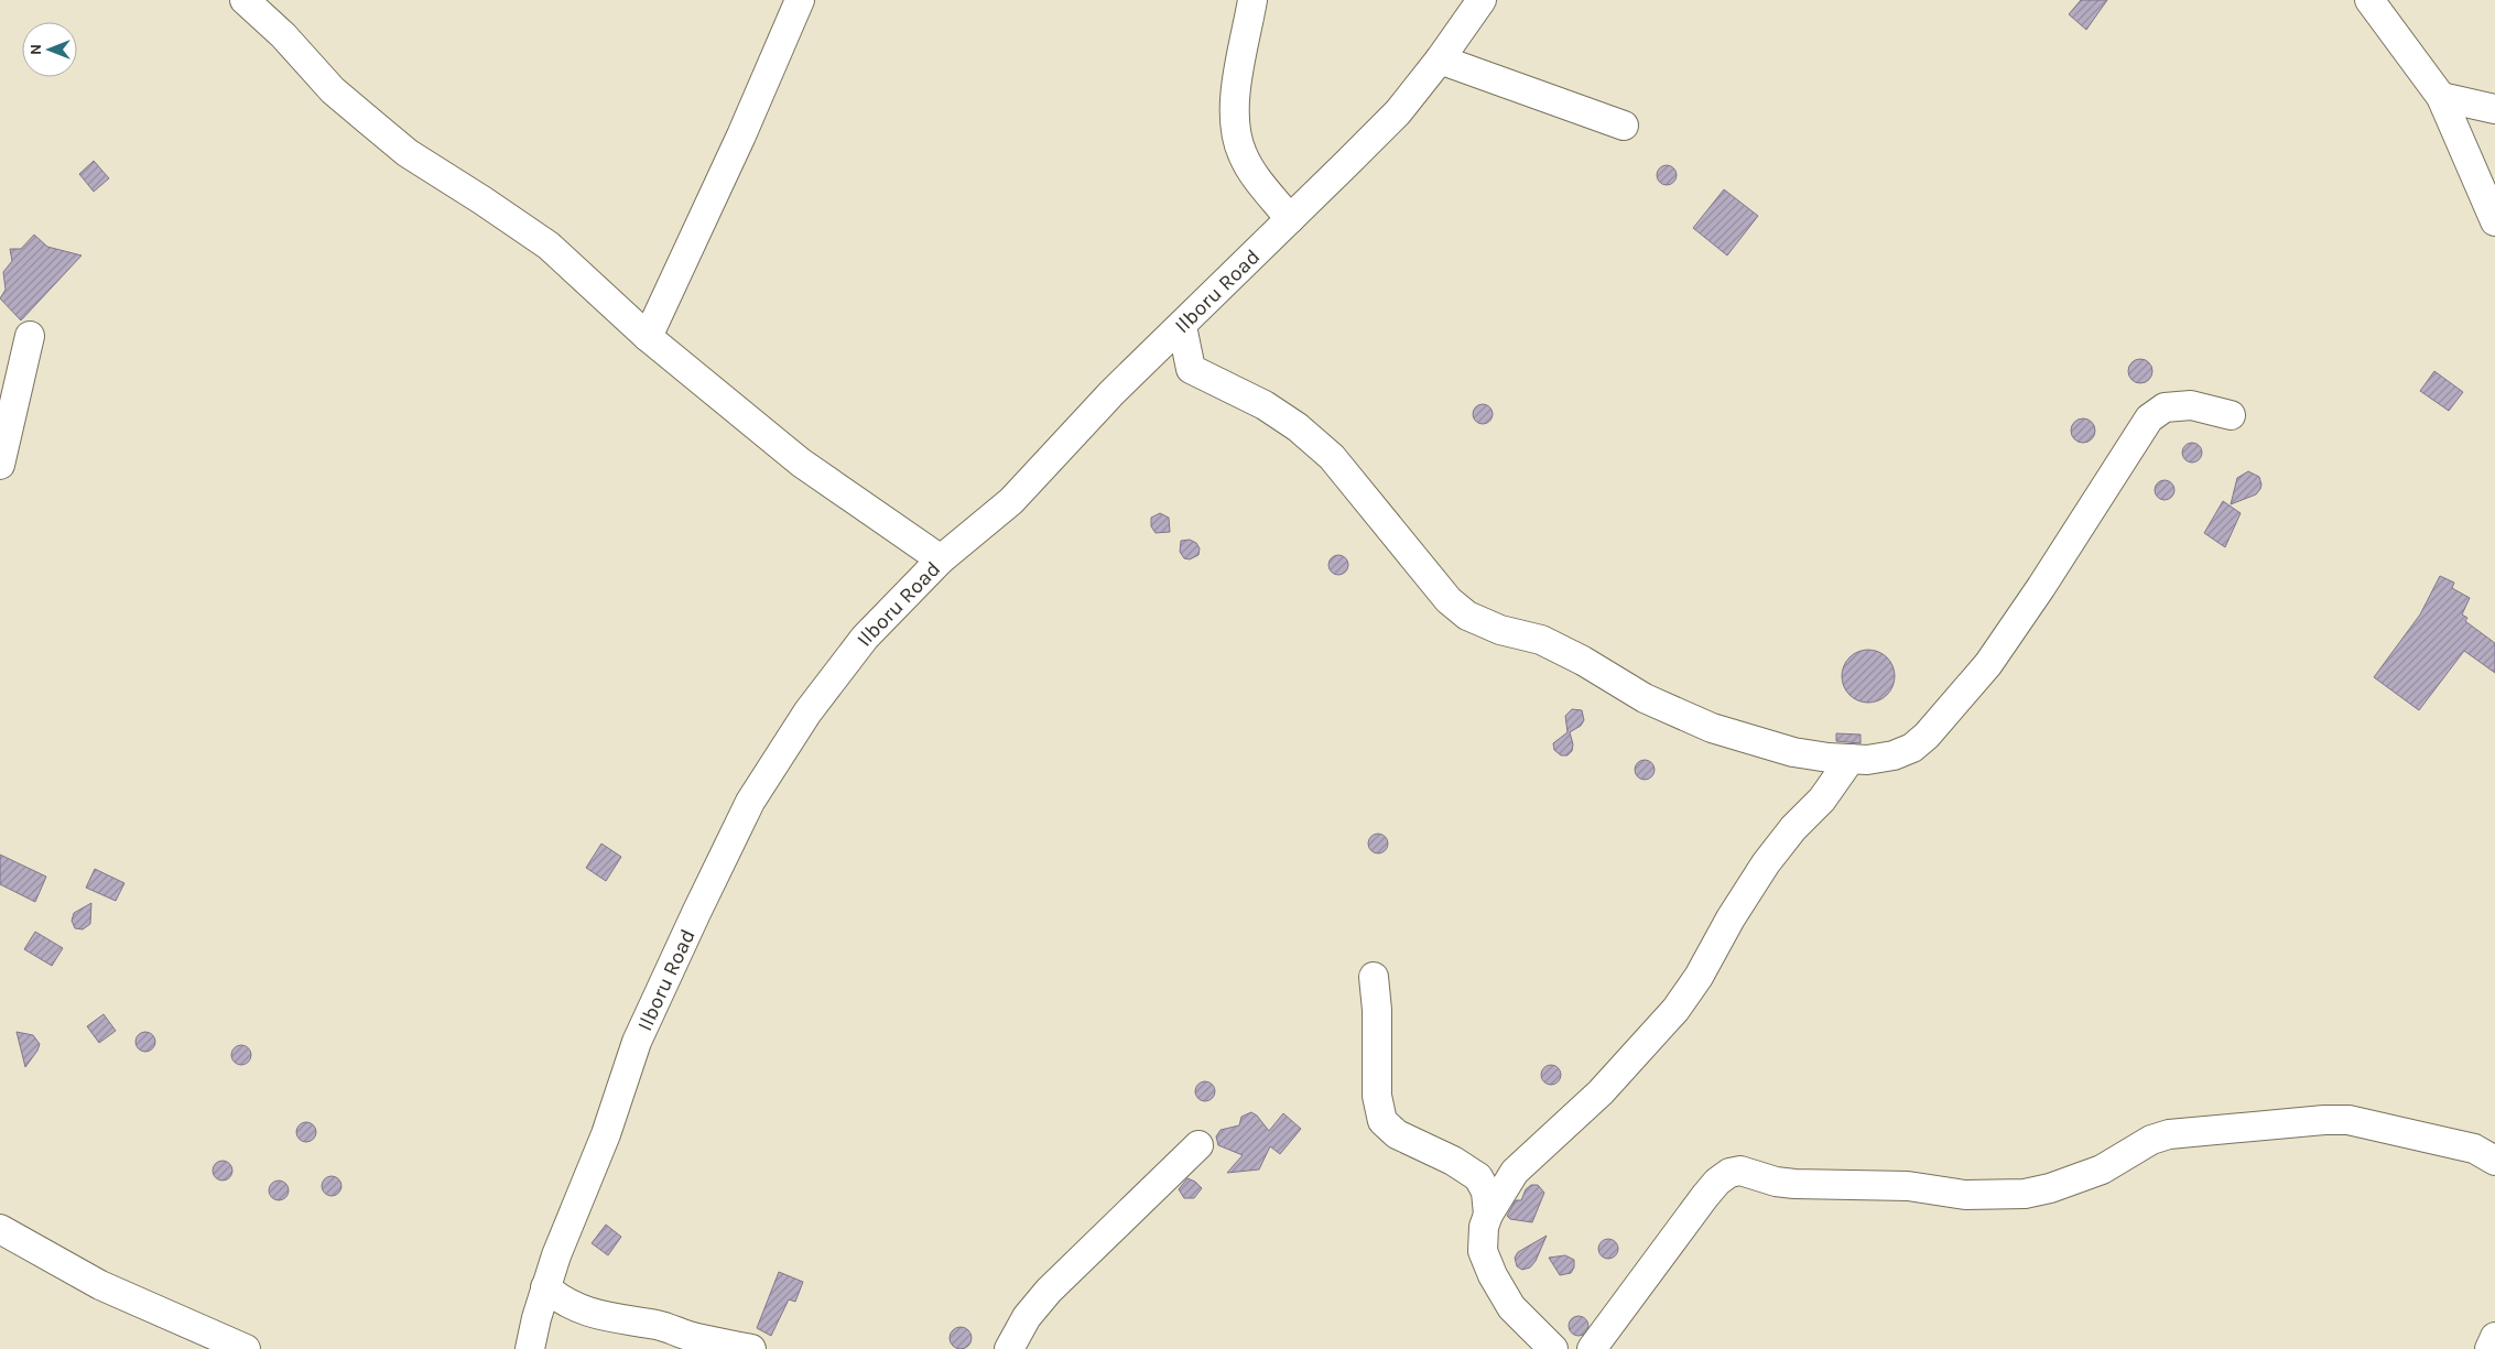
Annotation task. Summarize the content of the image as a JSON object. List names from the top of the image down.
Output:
{
  "streets": {
    "street": ["Ilboru Road"]
  },
  "north": "left"
}
